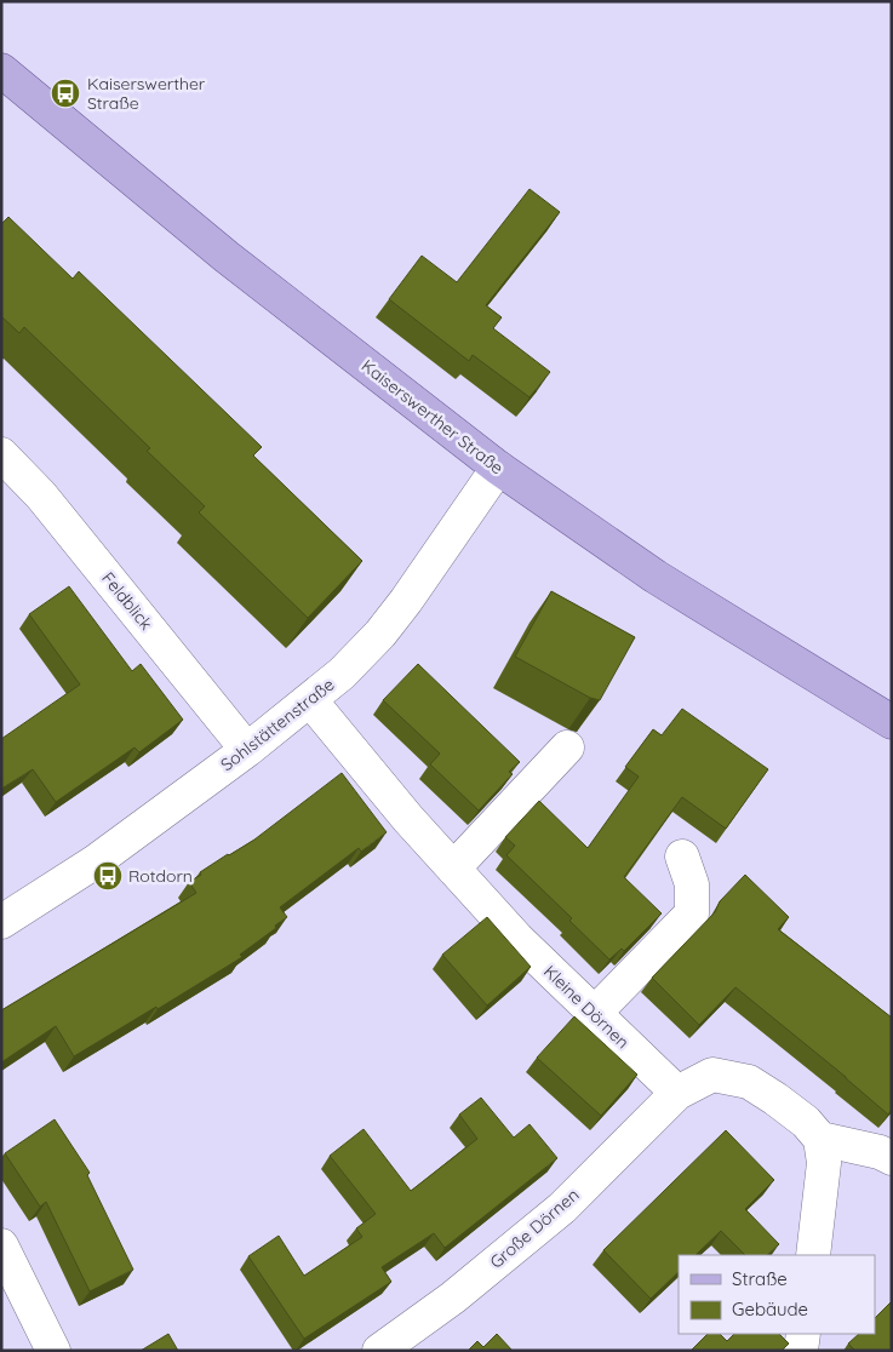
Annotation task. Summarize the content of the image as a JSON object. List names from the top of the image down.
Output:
{
  "streets": {
    "main road": ["Kaiserswerther Straße"],
    "street": [
      "Feldblick",
      "Sohlstättenstraße",
      "Kleine Dörnen",
      "Große Dörnen"
    ]
  },
  "crossings": [
    ["Kaiserswerther Straße", "Sohlstättenstraße"],
    ["Feldblick", "Sohlstättenstraße"],
    ["Sohlstättenstraße", "Kleine Dörnen"],
    ["Kleine Dörnen", "Große Dörnen"]
  ],
  "places": {
    "bus stop": ["Kaiserswerther Straße", "Rotdorn"]
  },
  "legend": ["Straße", "Gebäude"]
}
